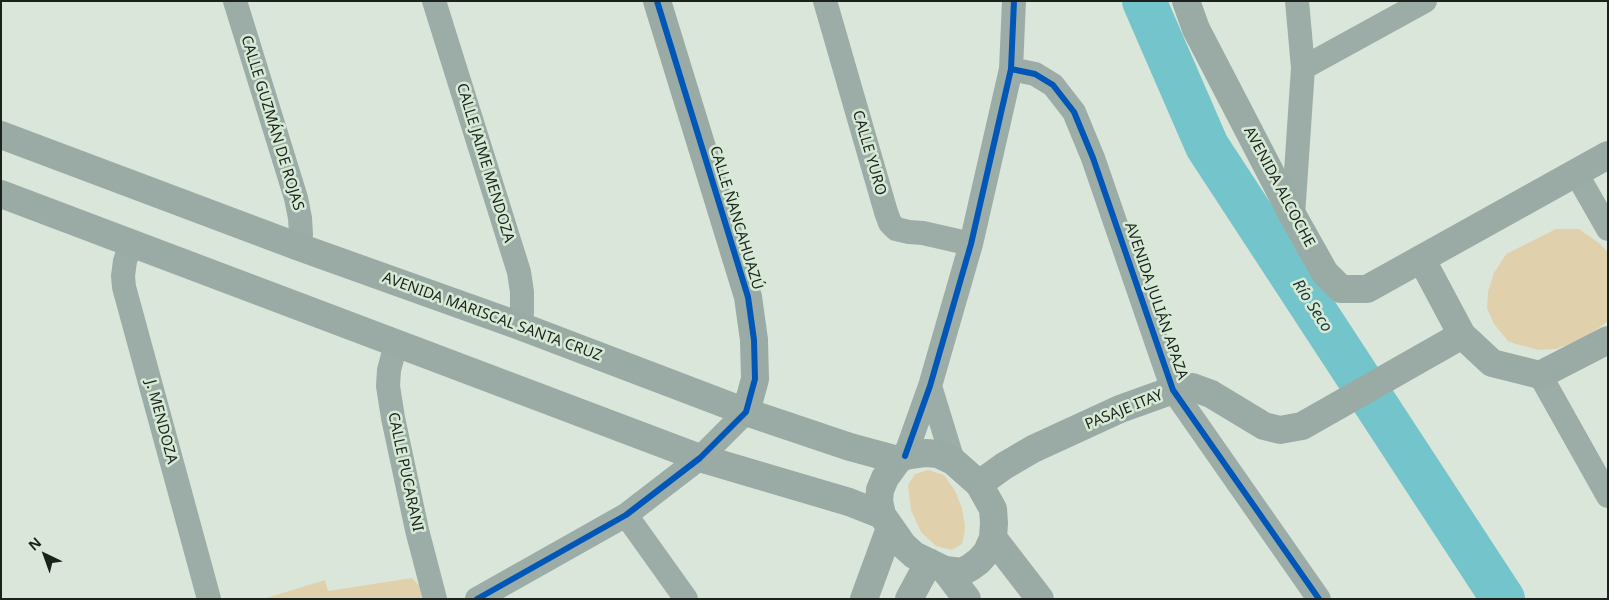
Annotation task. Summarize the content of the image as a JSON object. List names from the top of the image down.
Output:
{
  "streets": {
    "main road": [
      "AVENIDA ALCOCHE",
      "CALLE ÑANCAHUAZÚ",
      "AVENIDA MARISCAL SANTA CRUZ",
      "PASAJE ITAY"
    ],
    "street": [
      "CALLE GUZMÁN DE ROJAS",
      "CALLE YURO",
      "CALLE JAIME MENDOZA",
      "AVENIDA JULIÁN APAZA",
      "J. MENDOZA",
      "CALLE PUCARANI"
    ]
  },
  "crossings": [
    ["CALLE GUZMÁN DE ROJAS", "AVENIDA MARISCAL SANTA CRUZ"],
    ["CALLE JAIME MENDOZA", "AVENIDA MARISCAL SANTA CRUZ"],
    ["CALLE ÑANCAHUAZÚ", "AVENIDA MARISCAL SANTA CRUZ"],
    ["AVENIDA JULIÁN APAZA", "PASAJE ITAY"],
    ["AVENIDA MARISCAL SANTA CRUZ", "PASAJE ITAY"]
  ],
  "water": ["Río Seco"],
  "north": "top left"
}
